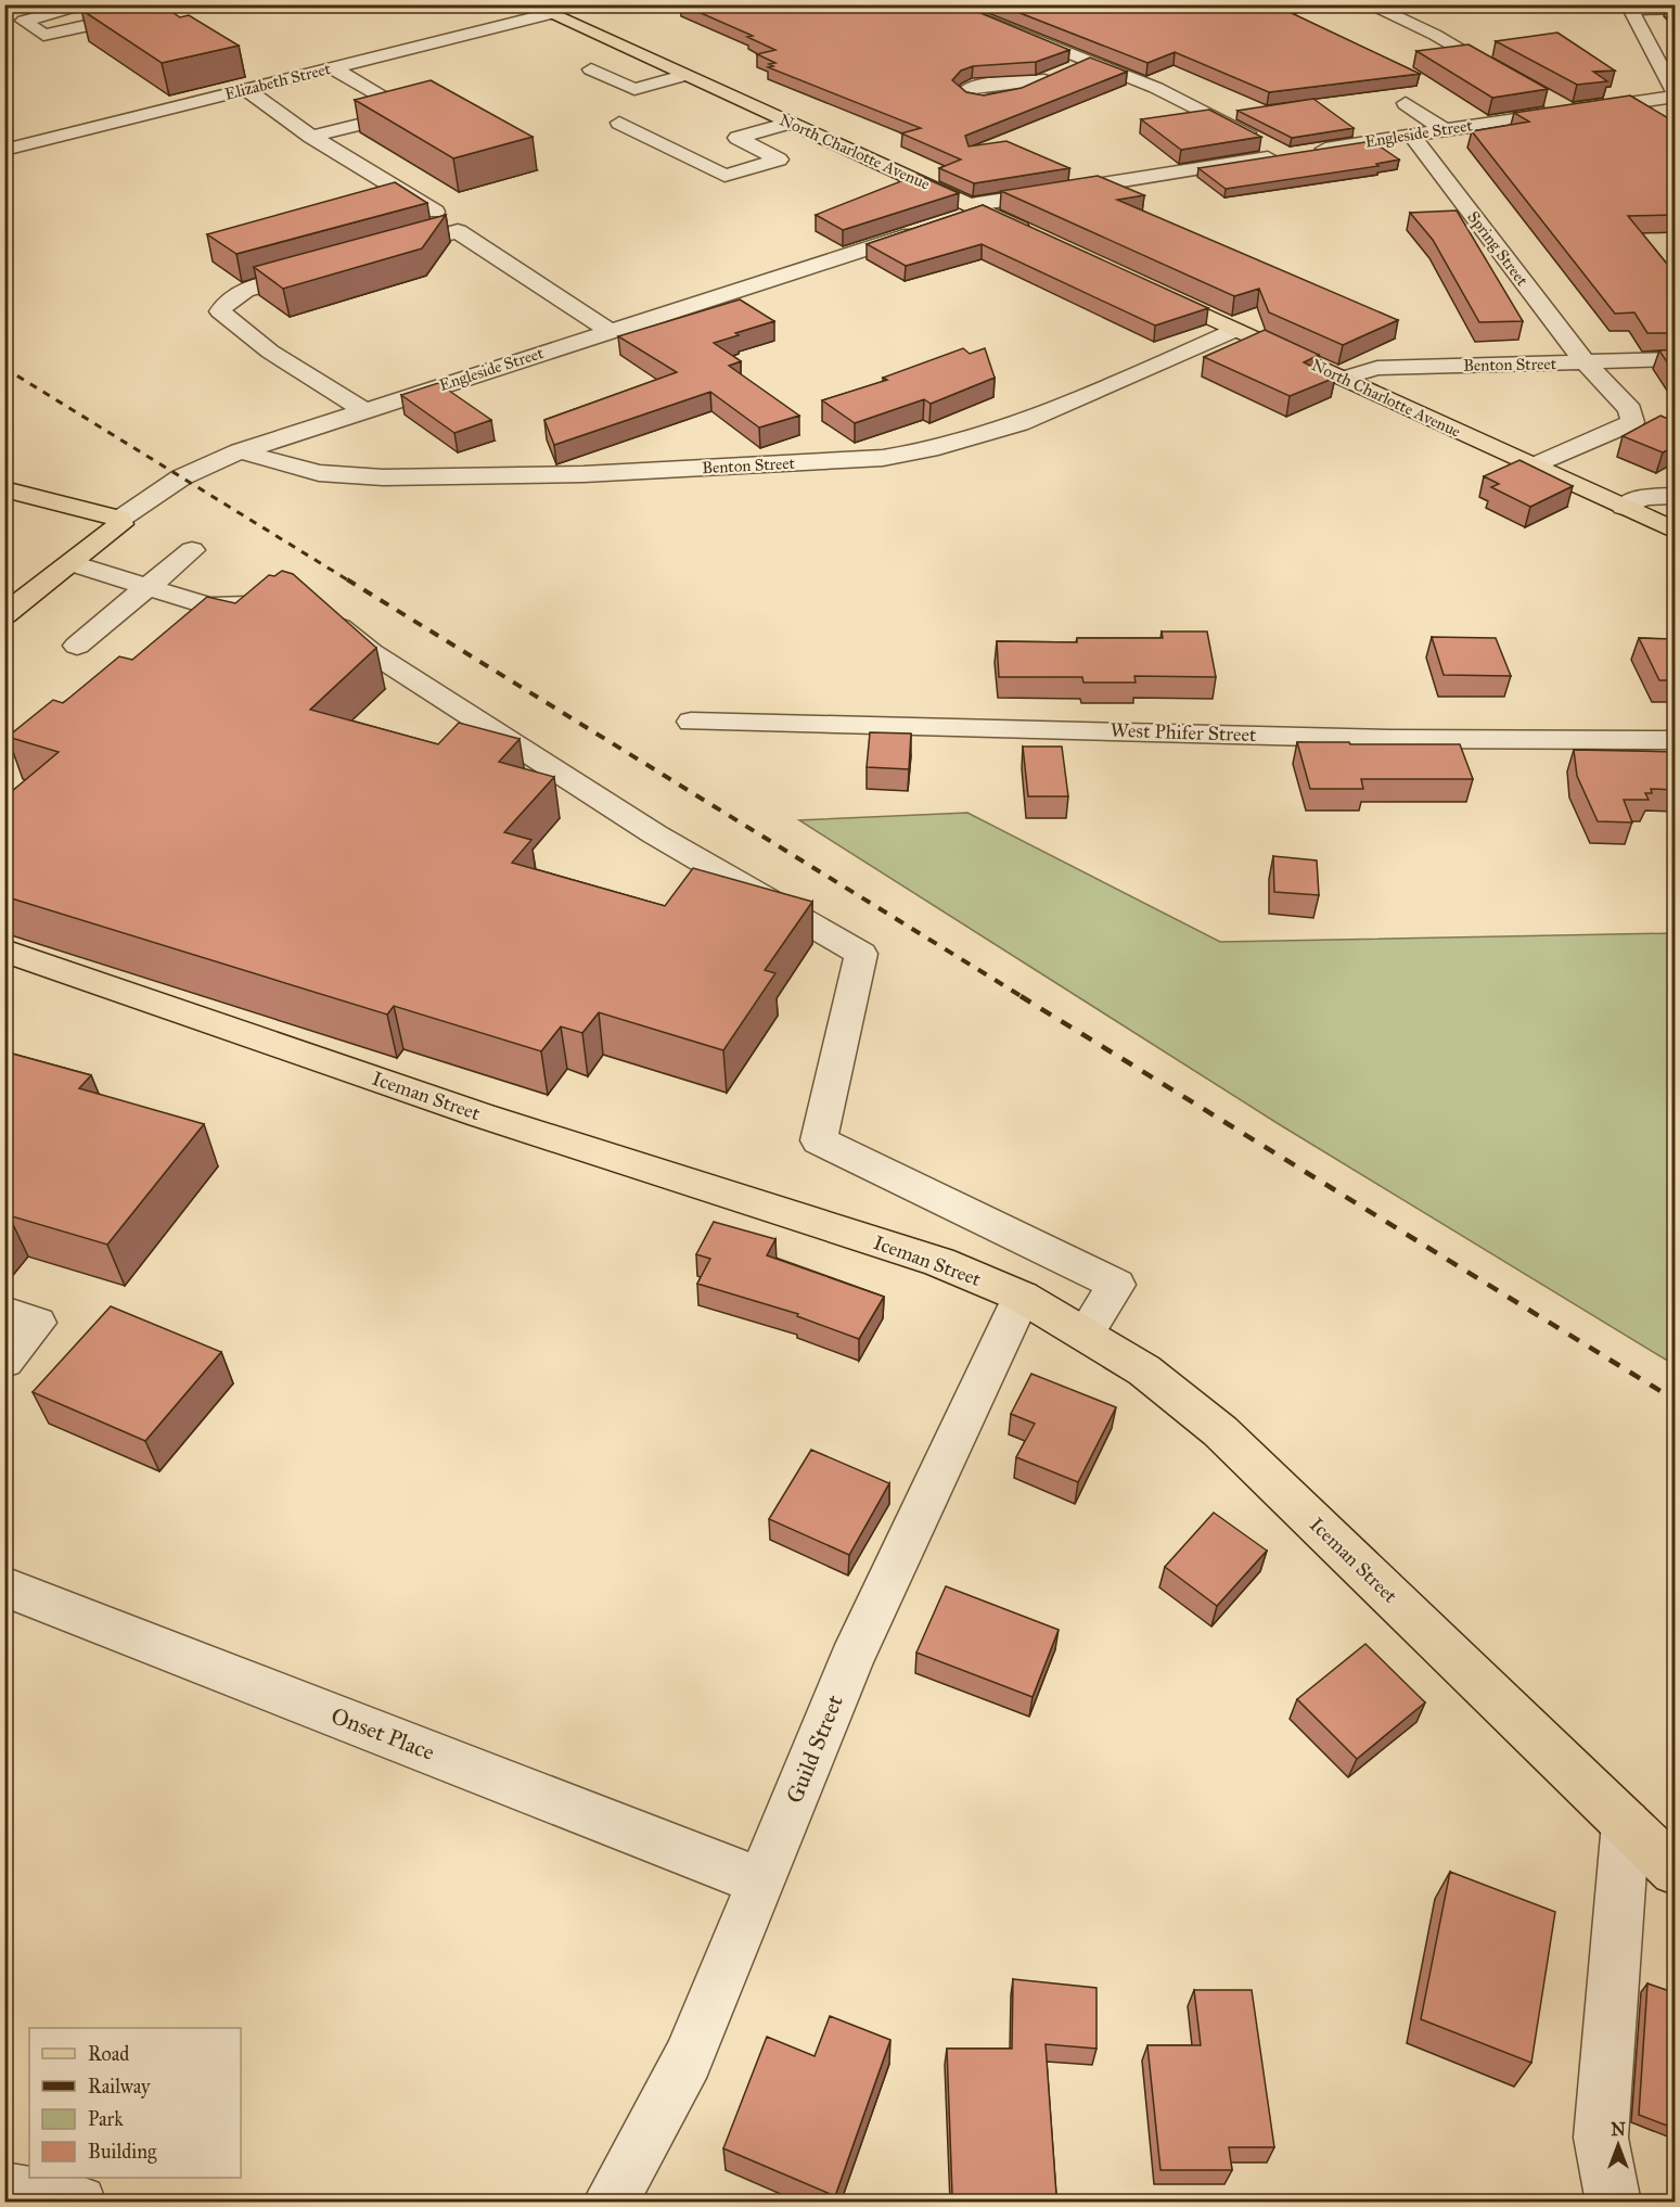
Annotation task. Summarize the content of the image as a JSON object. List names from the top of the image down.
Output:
{
  "streets": {
    "main road": ["Engleside Street", "North Charlotte Avenue", "Iceman Street"],
    "street": [
      "Elizabeth Street",
      "Spring Street",
      "Benton Street",
      "West Phifer Street",
      "Onset Place",
      "Guild Street"
    ]
  },
  "crossings": [
    ["Elizabeth Street", "North Charlotte Avenue"],
    ["Engleside Street", "Spring Street"],
    ["Engleside Street", "Benton Street"],
    ["North Charlotte Avenue", "Spring Street"],
    ["North Charlotte Avenue", "Benton Street"],
    ["Spring Street", "Benton Street"],
    ["Iceman Street", "Guild Street"],
    ["Onset Place", "Guild Street"]
  ],
  "legend": [
    "Road",
    "Railway",
    "Park",
    "Building"
  ],
  "north": "top"
}
